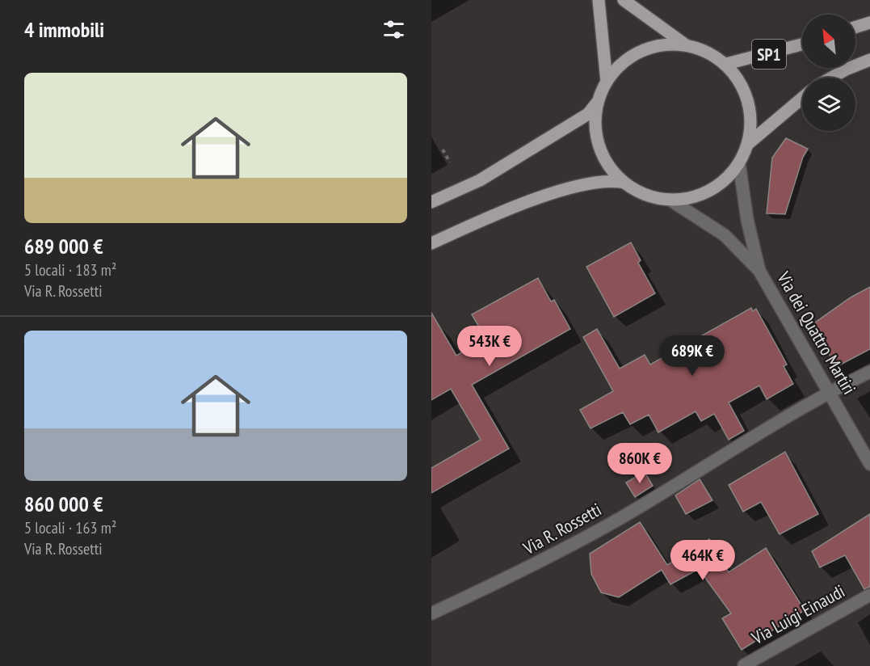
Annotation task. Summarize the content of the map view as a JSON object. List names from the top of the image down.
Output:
{
  "streets": {
    "main road": ["SP1"],
    "street": ["Via dei Quattro Martiri", "Via R. Rossetti", "Via Luigi Einaudi"]
  },
  "crossings": [
    ["SP1", "Via dei Quattro Martiri"],
    ["Via dei Quattro Martiri", "Via R. Rossetti"]
  ],
  "north": "top left",
  "page": {
    "heading": "4 immobili",
    "list": [
      {
        "name": "689 000 €",
        "note": "5 locali · 183 m² · Via R. Rossetti"
      },
      {
        "name": "860 000 €",
        "note": "5 locali · 163 m² · Via R. Rossetti"
      }
    ],
    "price": [
      "543K €",
      "689K €",
      "860K €",
      "464K €"
    ]
  }
}
